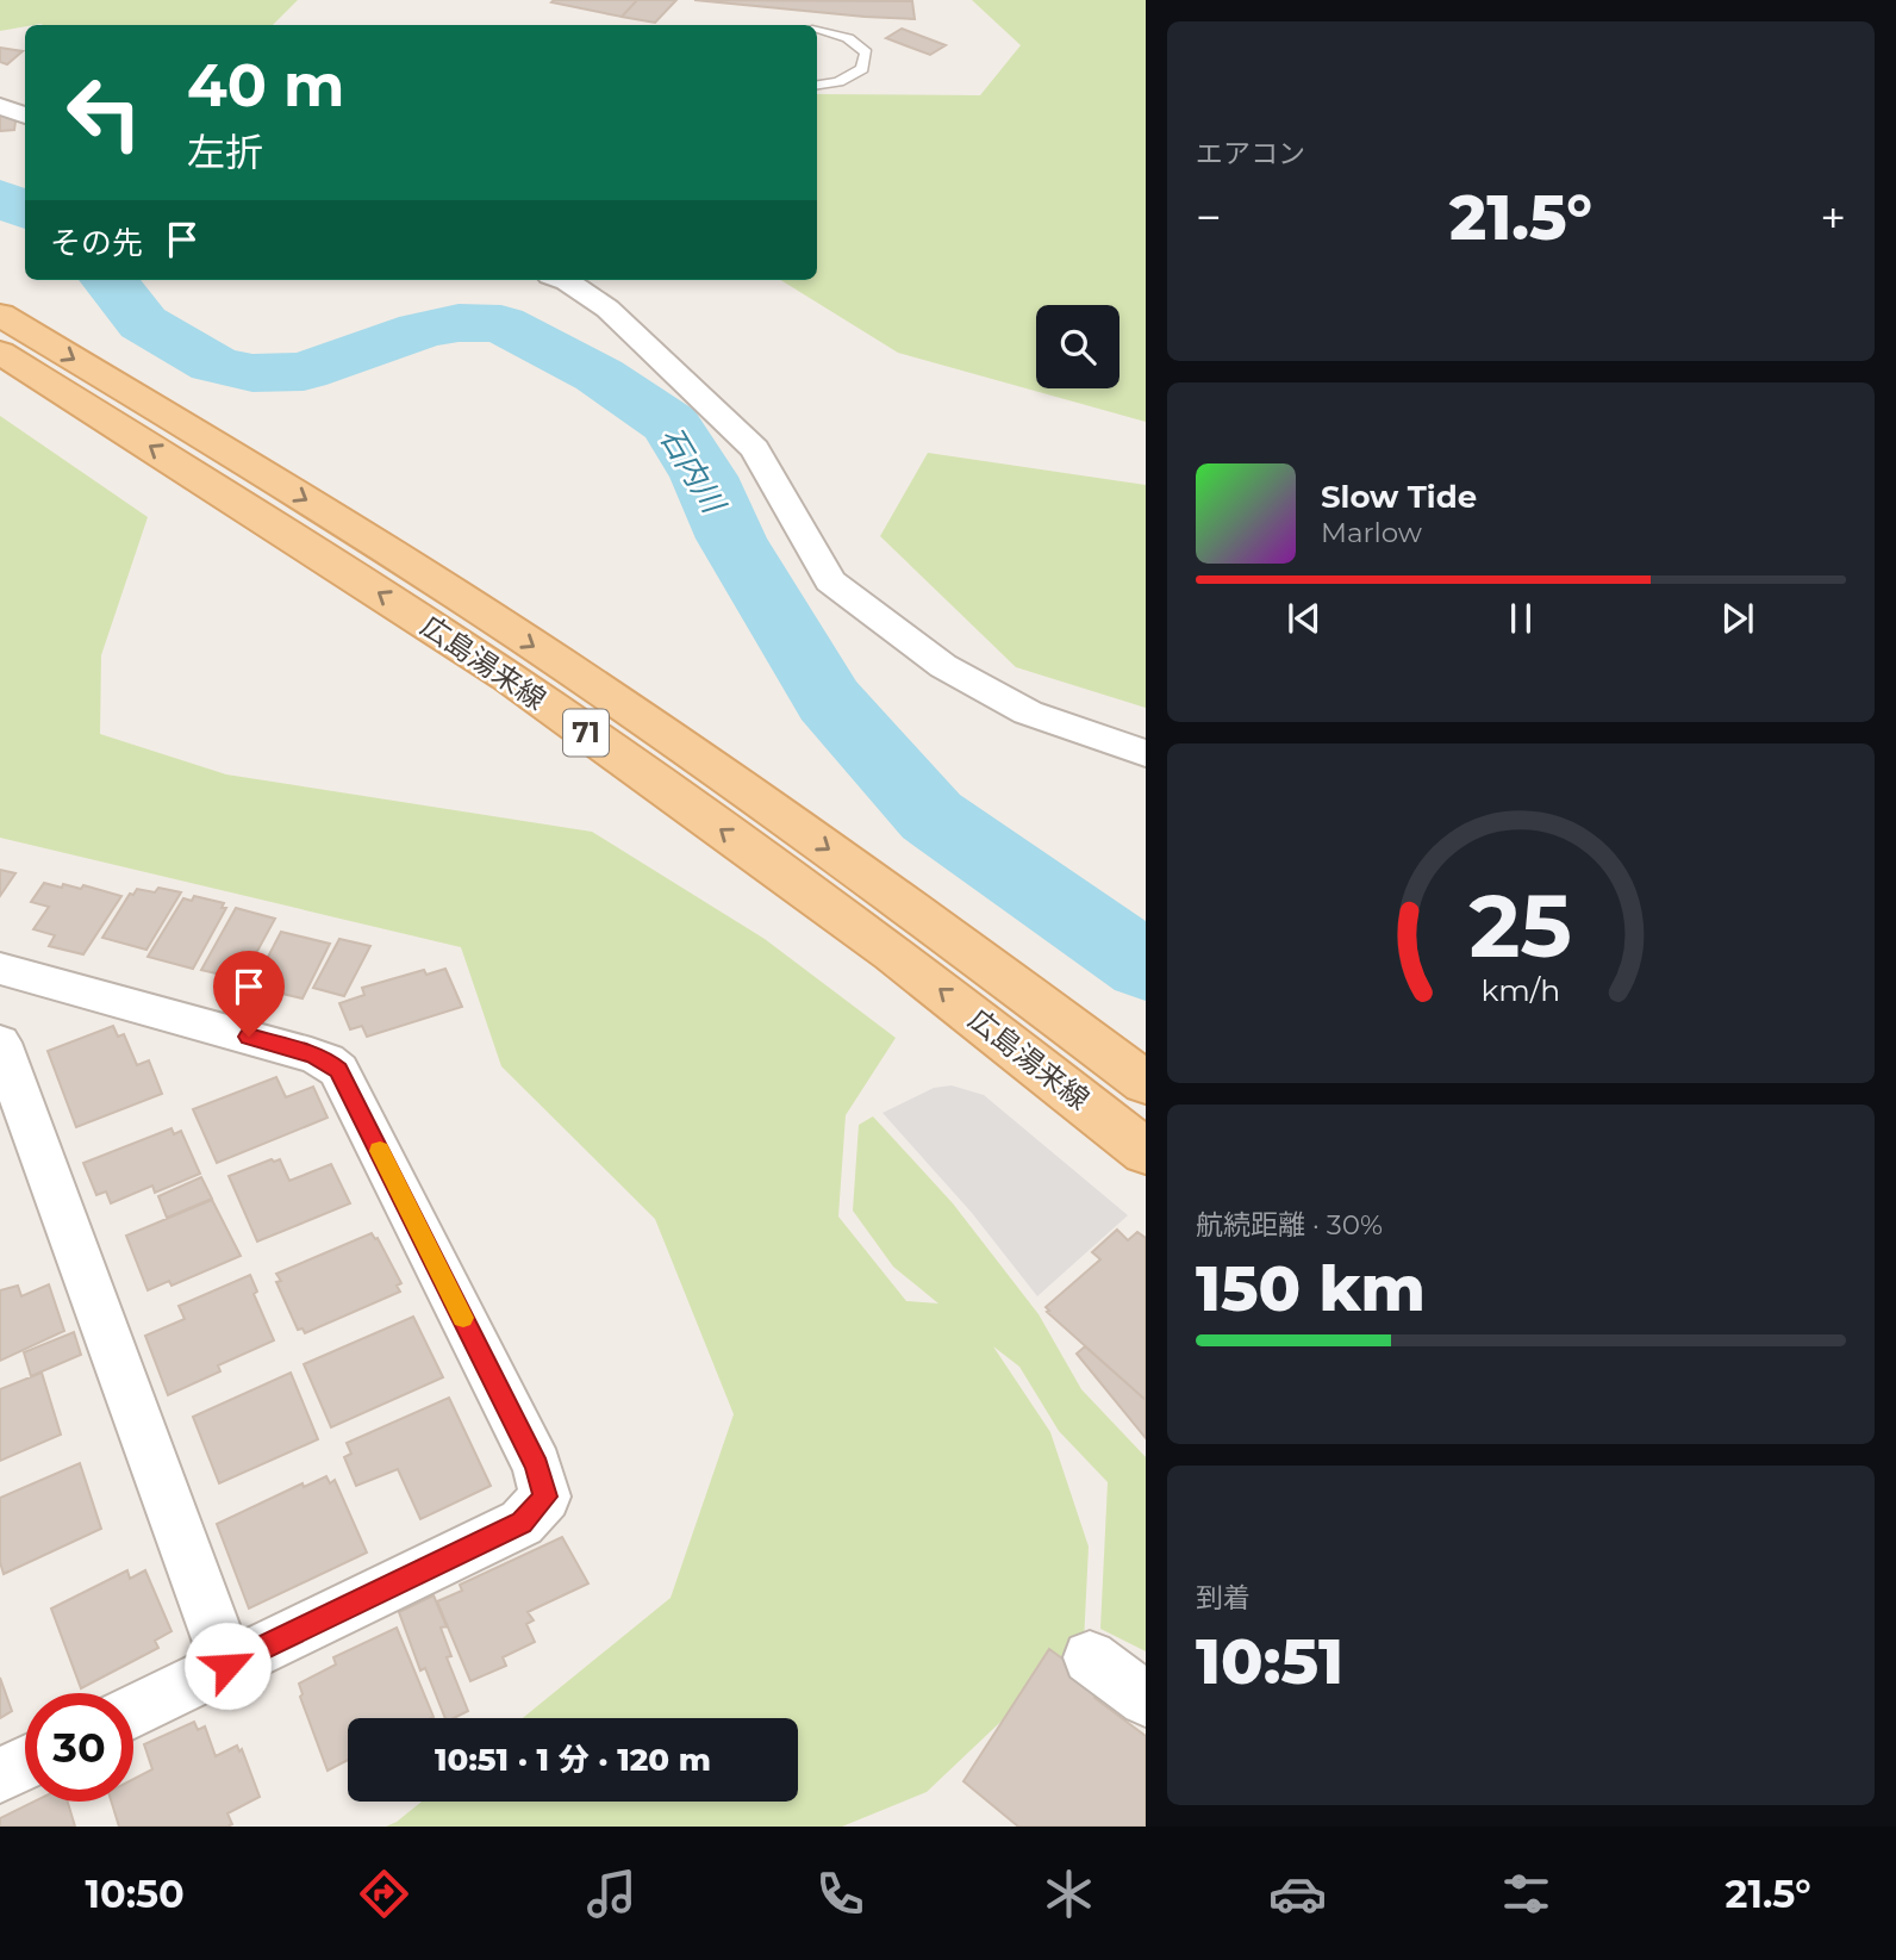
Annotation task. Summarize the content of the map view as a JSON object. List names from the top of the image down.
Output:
{
  "streets": {
    "main road": ["広島湯来線", "71"]
  },
  "water": ["石内川"],
  "page": {
    "tile": [
      "エアコン",
      ["航続距離 · 30%", "150 km"],
      ["到着", "10:51"]
    ],
    "turn": ["40 m", "左折"],
    "heat": ["−", "21.5°", "+"],
    "then": "その先",
    "song": ["Slow Tide", "Marlow"],
    "limit": "30",
    "trip": "10:51 · 1 分 · 120 m",
    "tabs": ["10:50", "21.5°"],
    "gauge": ["25", "km/h"]
  }
}
